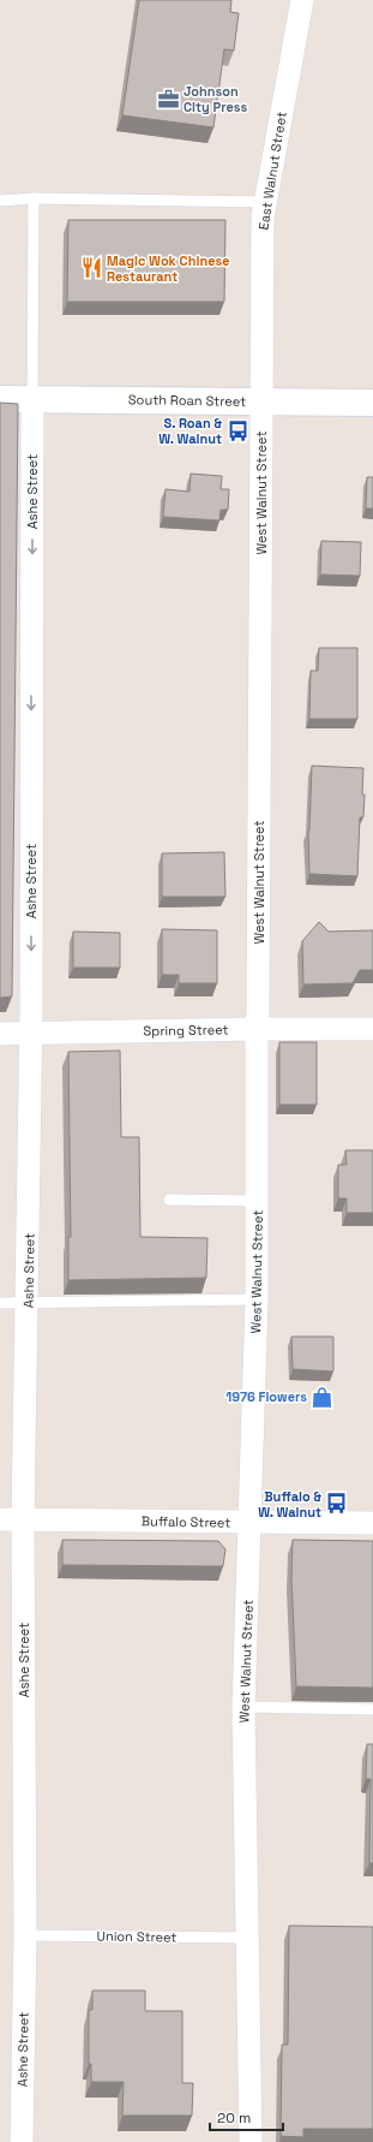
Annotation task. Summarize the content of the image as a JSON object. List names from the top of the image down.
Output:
{
  "streets": {
    "main road": ["South Roan Street"],
    "street": [
      "East Walnut Street",
      "Ashe Street",
      "West Walnut Street",
      "Spring Street",
      "Buffalo Street"
    ],
    "lane": ["Union Street"]
  },
  "crossings": [
    ["East Walnut Street", "South Roan Street"],
    ["East Walnut Street", "West Walnut Street"],
    ["South Roan Street", "Ashe Street"],
    ["South Roan Street", "West Walnut Street"],
    ["Ashe Street", "Spring Street"],
    ["Ashe Street", "Buffalo Street"],
    ["Ashe Street", "Union Street"],
    ["West Walnut Street", "Spring Street"],
    ["West Walnut Street", "Buffalo Street"],
    ["West Walnut Street", "Union Street"]
  ],
  "one_way": ["Ashe Street"],
  "places": {
    "office": ["Johnson City Press"],
    "restaurant": ["Magic Wok Chinese Restaurant"],
    "bus stop": ["S. Roan & W. Walnut", "Buffalo & W. Walnut"],
    "shop": ["1976 Flowers"]
  },
  "scale_bar": "20 m"
}
